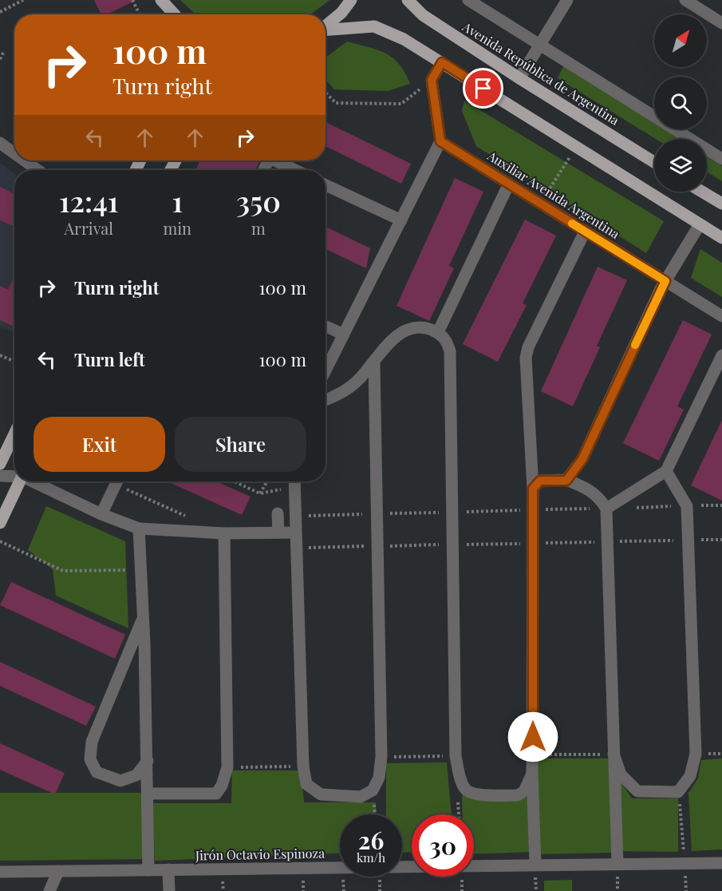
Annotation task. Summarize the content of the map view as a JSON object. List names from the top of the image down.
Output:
{
  "streets": {
    "main road": ["Avenida República de Argentina"],
    "street": ["Auxiliar Avenida Argentina", "Jirón Octavio Espinoza"]
  },
  "north": "top right",
  "page": {
    "turn": ["100 m", "Turn right"],
    "eta": [
      "12:41",
      "Arrival",
      "1",
      "min",
      "350",
      "m"
    ],
    "list": [
      {
        "name": "Turn right",
        "value": "100 m"
      },
      {
        "name": "Turn left",
        "value": "100 m"
      }
    ],
    "buttons": ["Exit", "Share"],
    "speed": "26 km/h",
    "limit": "30"
  }
}
